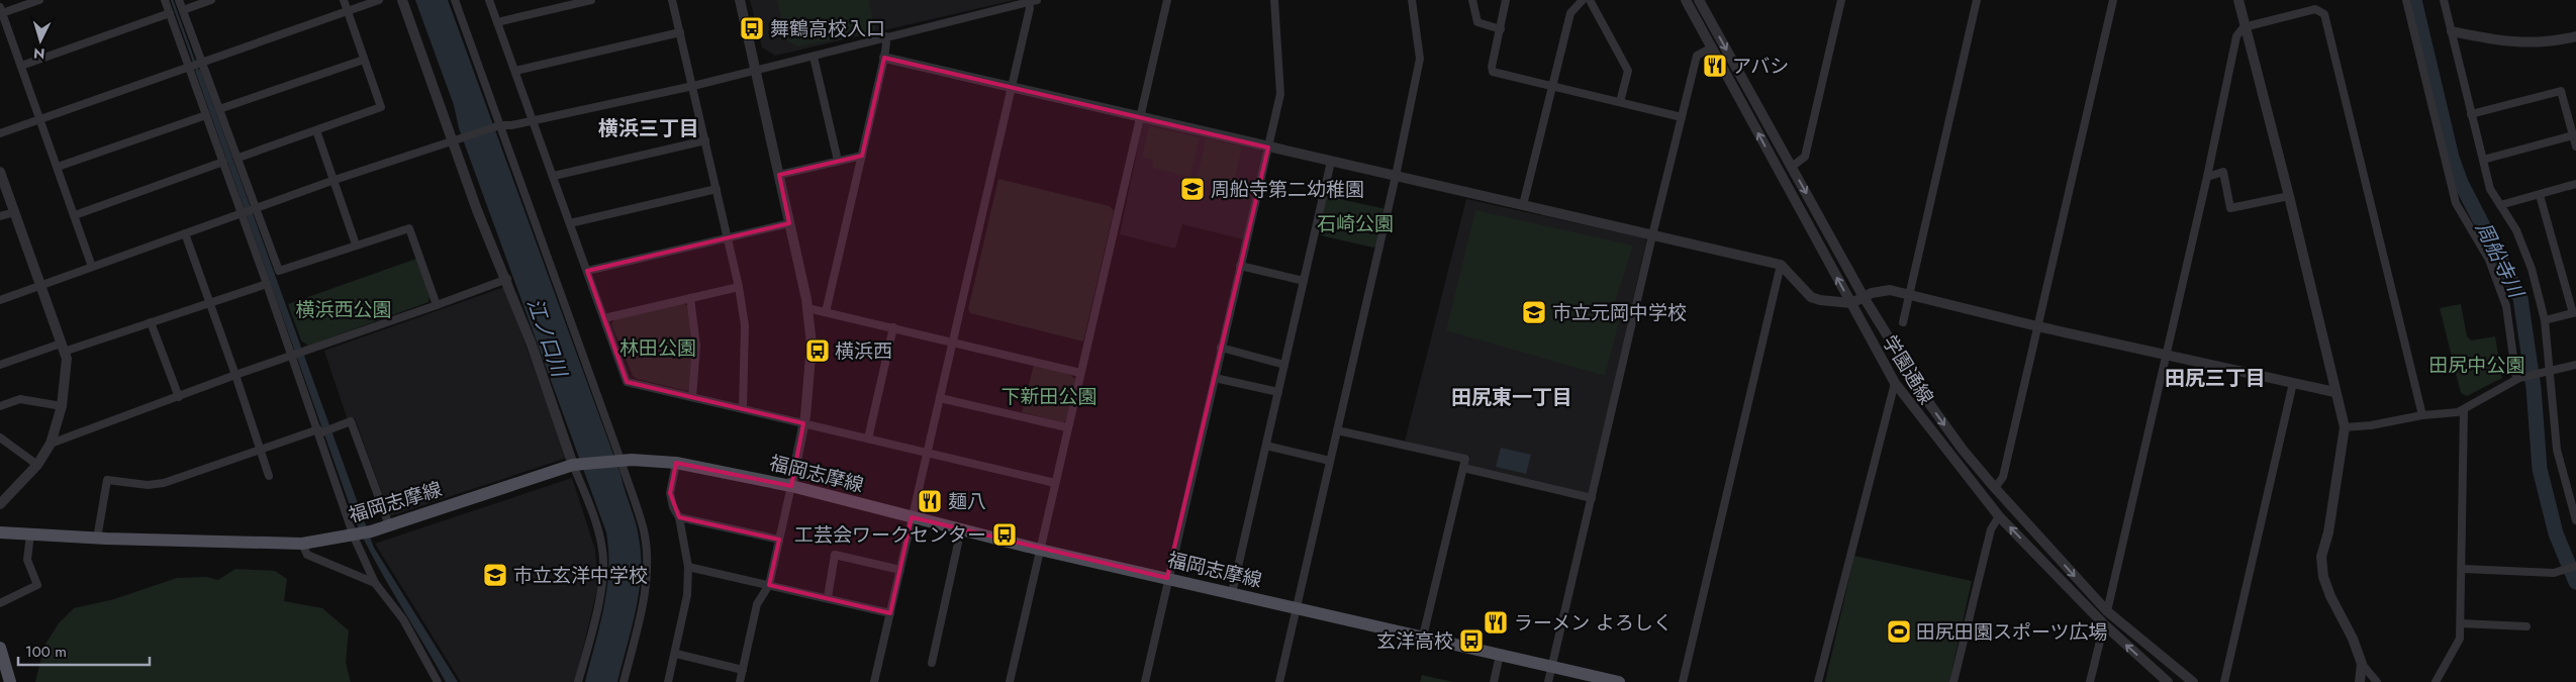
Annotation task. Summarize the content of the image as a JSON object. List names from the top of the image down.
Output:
{
  "streets": {
    "main road": ["福岡志摩線"],
    "street": ["学園通線"]
  },
  "districts": ["横浜三丁目", "田尻三丁目", "田尻東一丁目"],
  "water": ["周船寺川", "江ノ口川"],
  "parks": [
    "石崎公園",
    "横浜西公園",
    "林田公園",
    "田尻中公園",
    "下新田公園"
  ],
  "places": {
    "bus stop": [
      "舞鶴高校入口",
      "横浜西",
      "工芸会ワークセンター",
      "玄洋高校"
    ],
    "restaurant": ["アバシ", "麺八", "ラーメン よろしく"],
    "school or university": ["周船寺第二幼稚園", "市立元岡中学校", "市立玄洋中学校"],
    "sports": ["田尻田園スポーツ広場"]
  },
  "scale_bar": "100 m",
  "north": "bottom"
}
